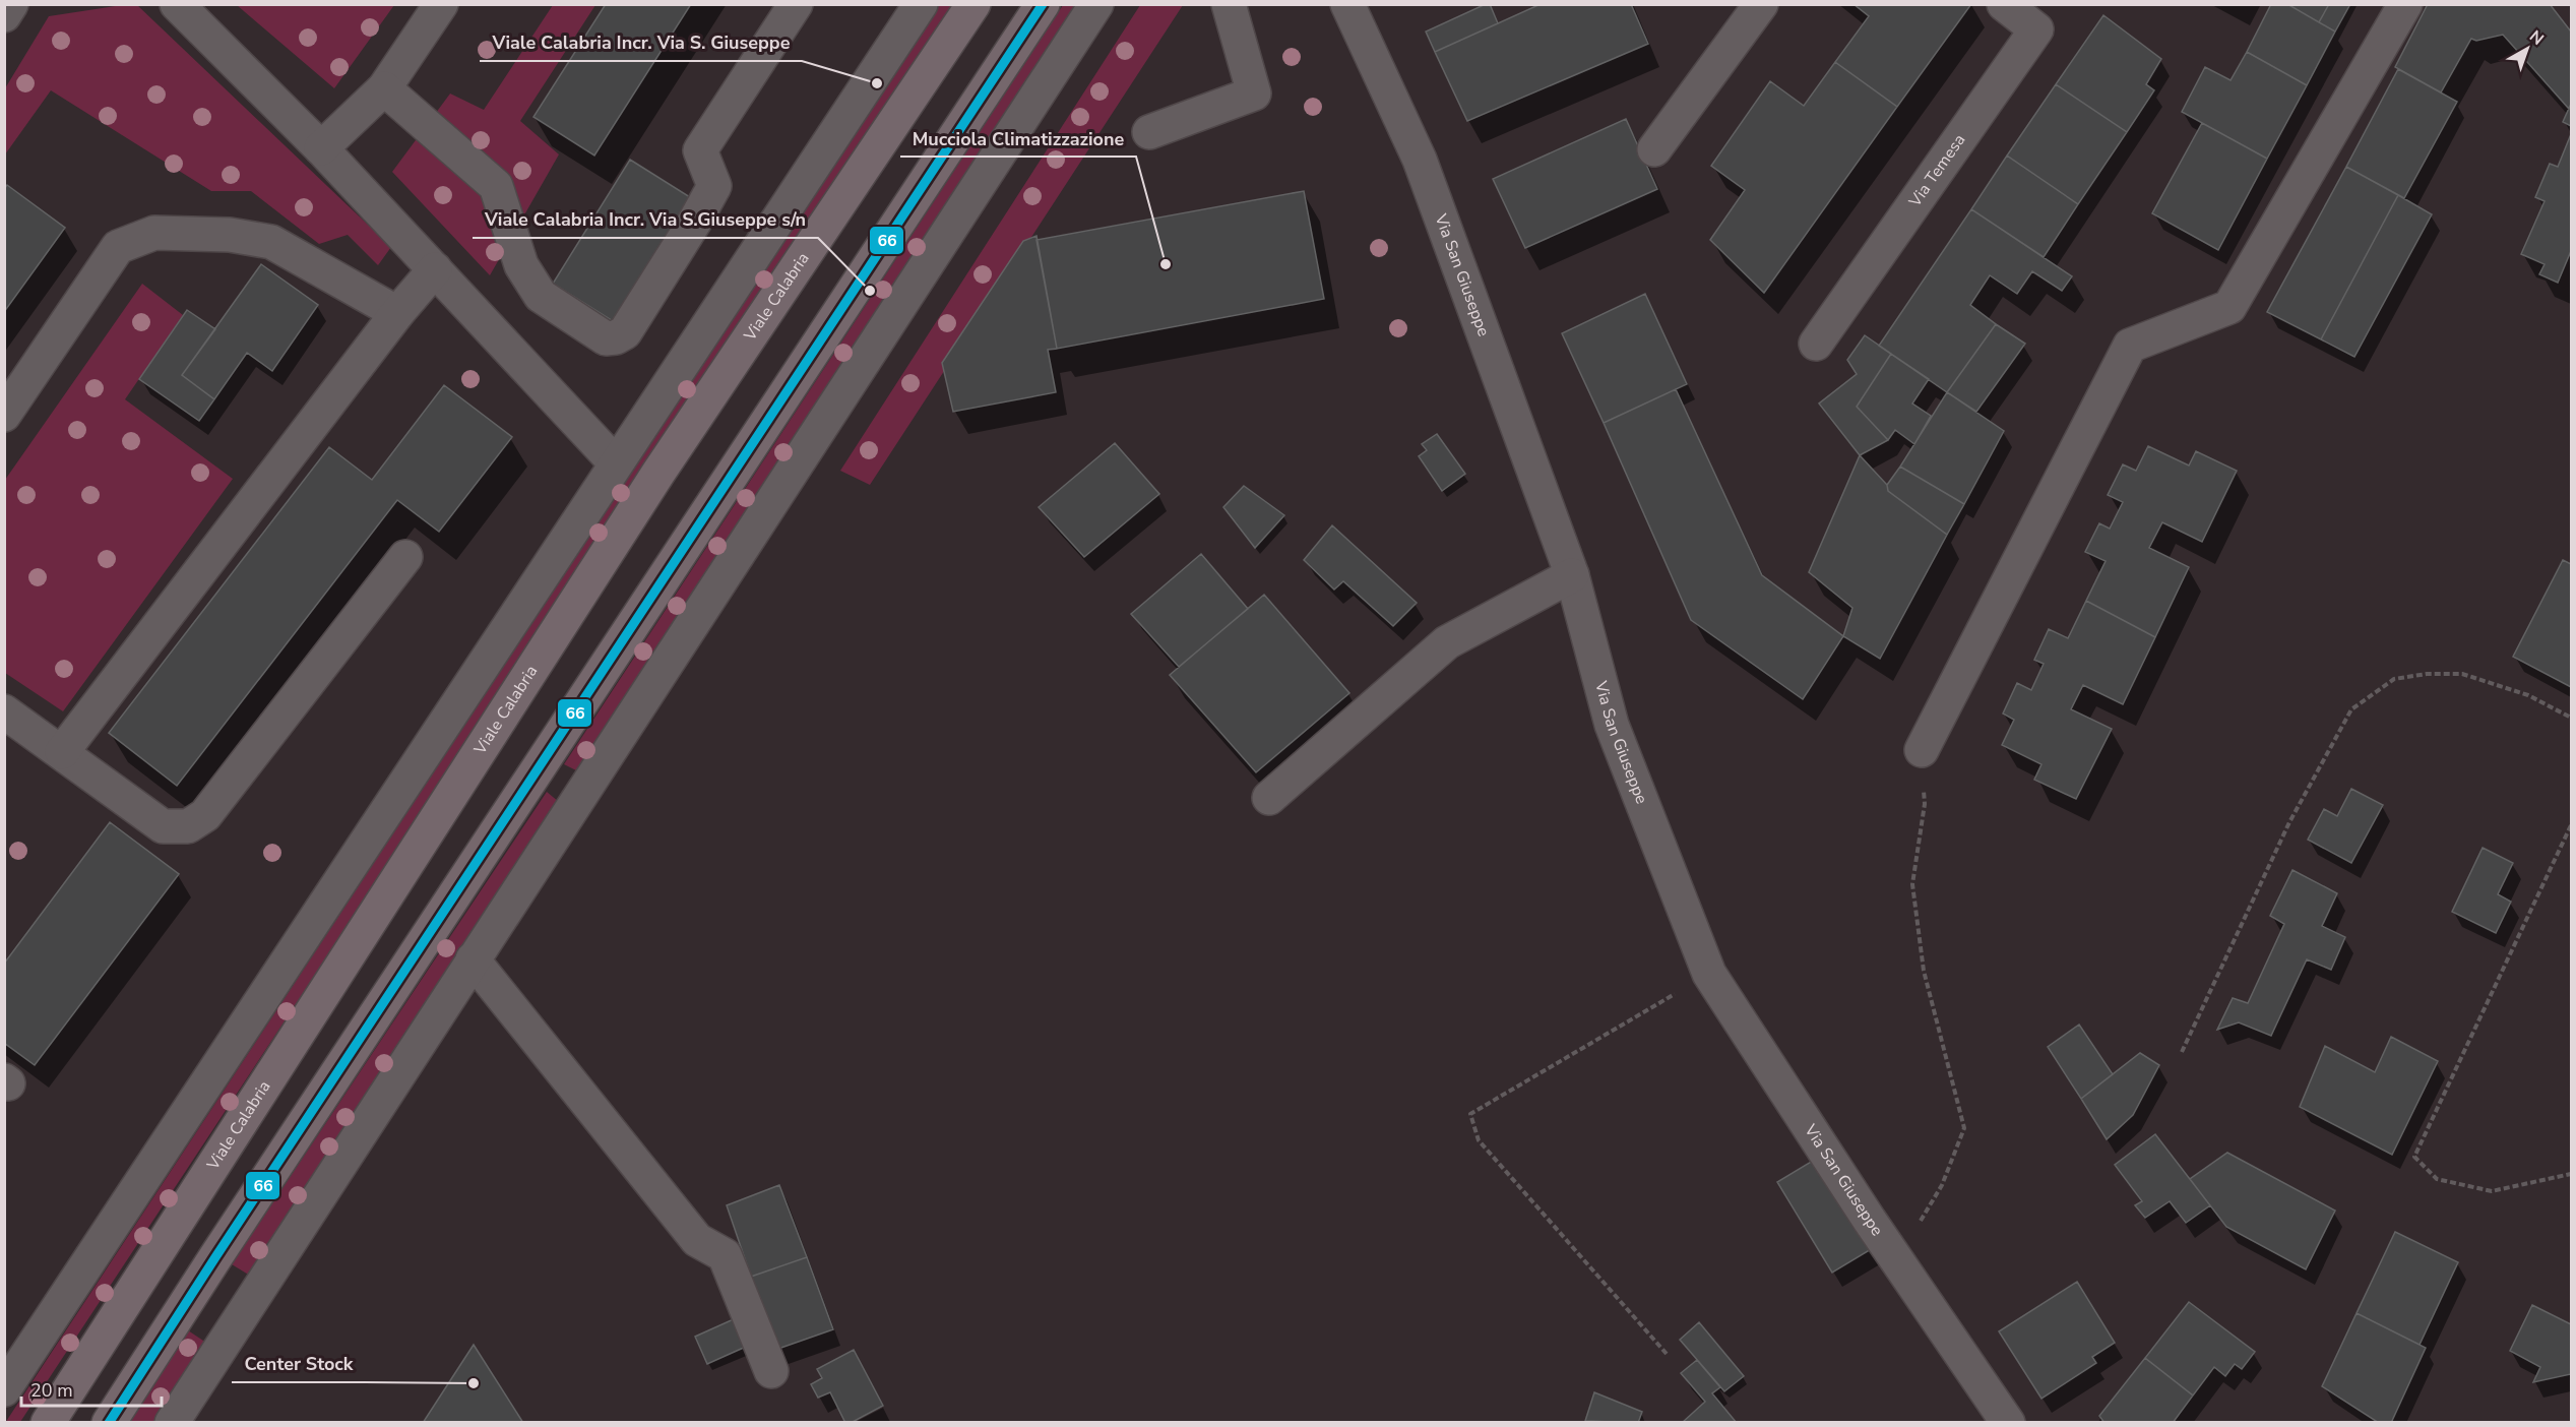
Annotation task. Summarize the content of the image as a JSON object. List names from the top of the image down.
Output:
{
  "streets": {
    "main road": ["Viale Calabria"],
    "street": ["Via Temesa", "Via San Giuseppe"]
  },
  "places": [
    "Viale Calabria Incr. Via S. Giuseppe",
    "Mucciola Climatizzazione",
    "Viale Calabria Incr. Via S.Giuseppe s/n",
    "Center Stock"
  ],
  "lines": ["transit line 66"],
  "scale_bar": "20 m",
  "north": "top right"
}
